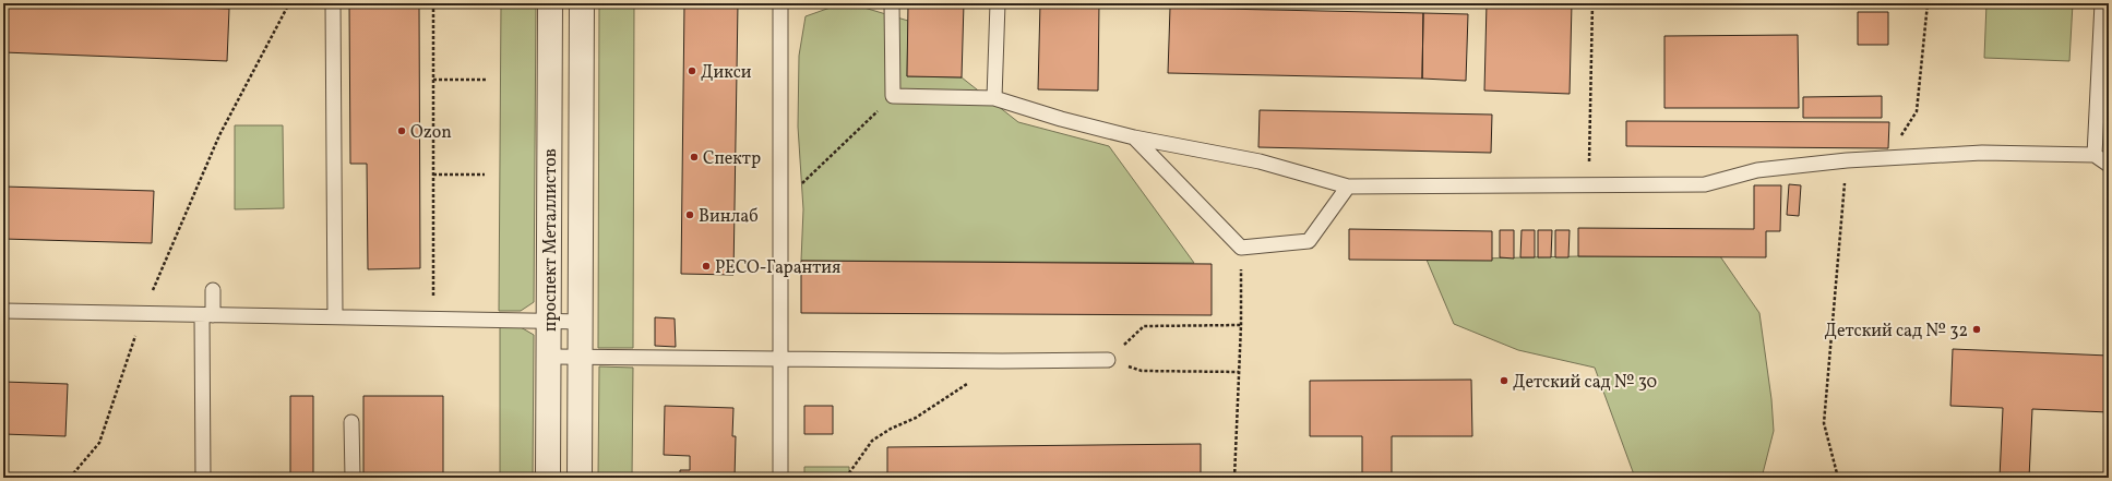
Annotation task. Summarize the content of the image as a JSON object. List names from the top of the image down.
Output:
{
  "streets": {
    "street": ["проспект Металлистов"]
  },
  "places": [
    "Дикси",
    "Ozon",
    "Спектр",
    "Винлаб",
    "РЕСО-Гарантия",
    "Детский сад № 32",
    "Детский сад № 30"
  ]
}
